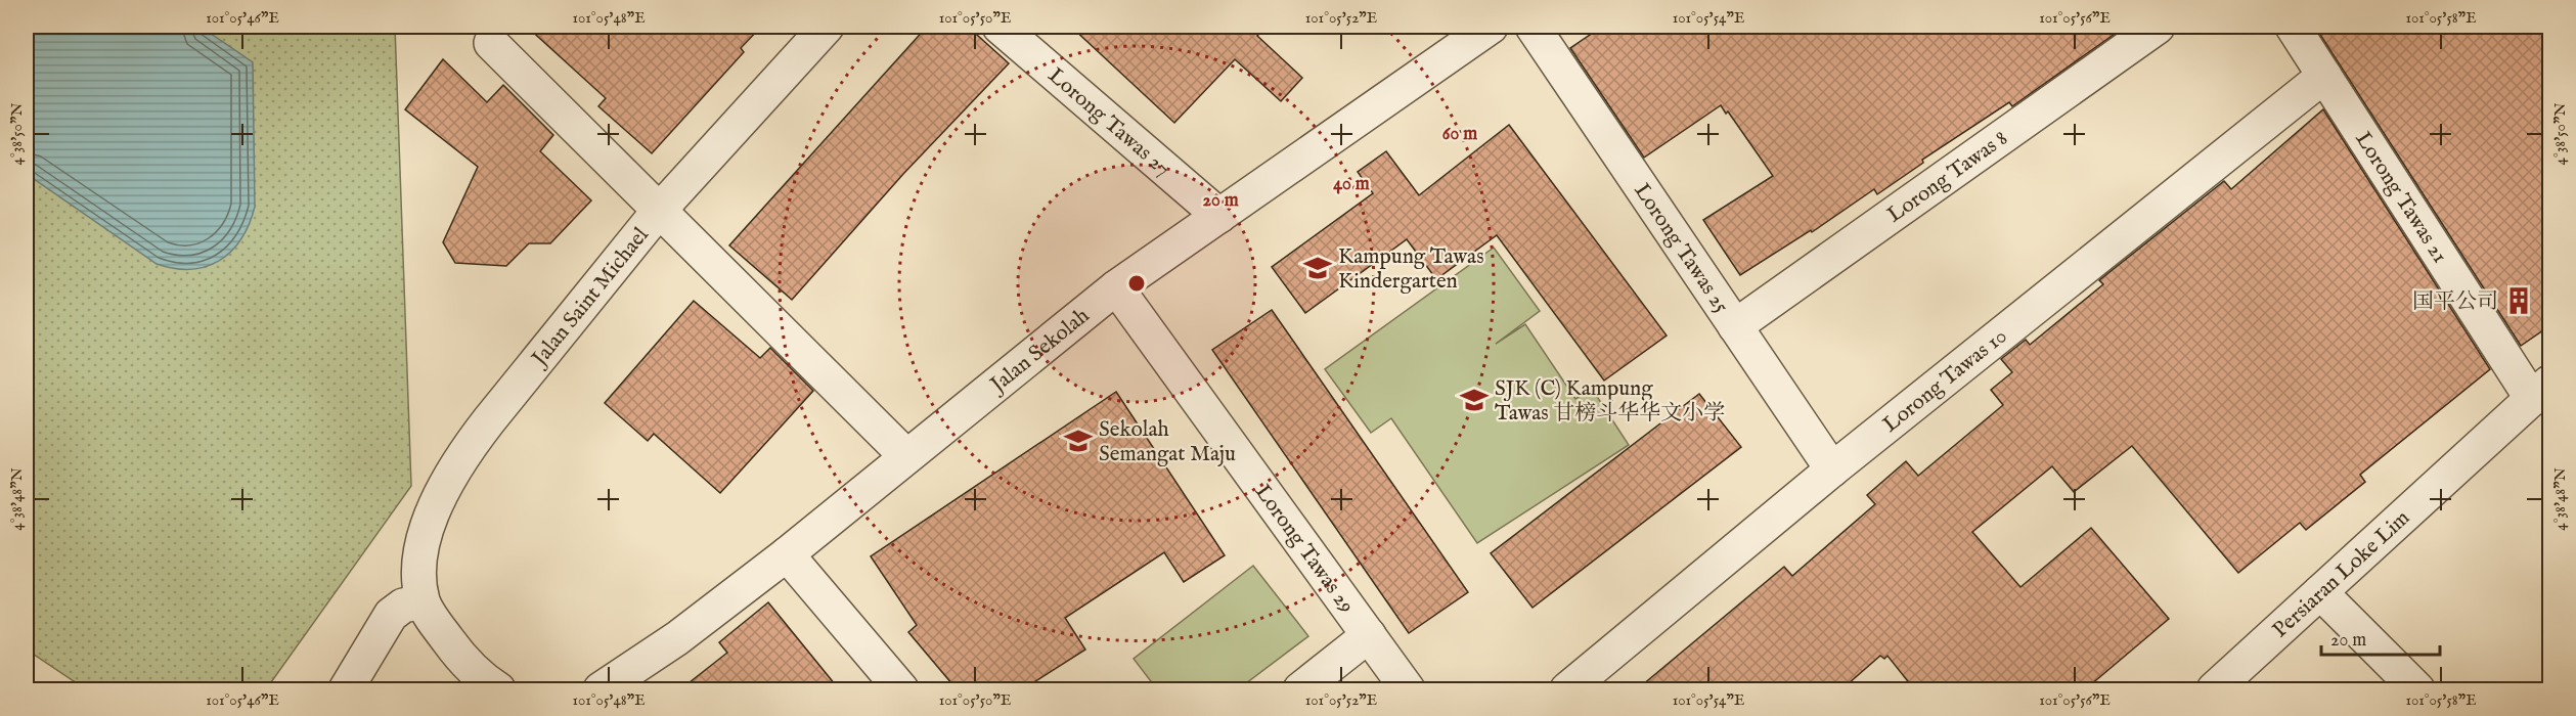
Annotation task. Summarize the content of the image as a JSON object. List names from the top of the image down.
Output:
{
  "streets": {
    "street": [
      "Lorong Tawas 27",
      "Lorong Tawas 8",
      "Lorong Tawas 21",
      "Lorong Tawas 25",
      "Jalan Saint Michael",
      "Jalan Sekolah",
      "Lorong Tawas 10",
      "Lorong Tawas 29",
      "Persiaran Loke Lim"
    ]
  },
  "crossings": [
    ["Lorong Tawas 27", "Jalan Sekolah"],
    ["Lorong Tawas 8", "Lorong Tawas 25"],
    ["Lorong Tawas 21", "Lorong Tawas 10"],
    ["Lorong Tawas 21", "Persiaran Loke Lim"],
    ["Lorong Tawas 25", "Lorong Tawas 10"],
    ["Jalan Sekolah", "Lorong Tawas 29"]
  ],
  "places": {
    "school or university": ["Kampung Tawas Kindergarten", "SJK (C) Kampung Tawas 甘榜斗华华文小学", "Sekolah Semangat Maju"],
    "building": ["国平公司"]
  },
  "scale_bar": "20 m",
  "coordinates": [
    "101°05'46\"E",
    "101°05'48\"E",
    "101°05'50\"E",
    "101°05'52\"E",
    "101°05'54\"E",
    "101°05'56\"E",
    "101°05'58\"E",
    "4°38'50\"N",
    "4°38'48\"N"
  ],
  "rings": ["60 m", "40 m", "20 m"]
}
